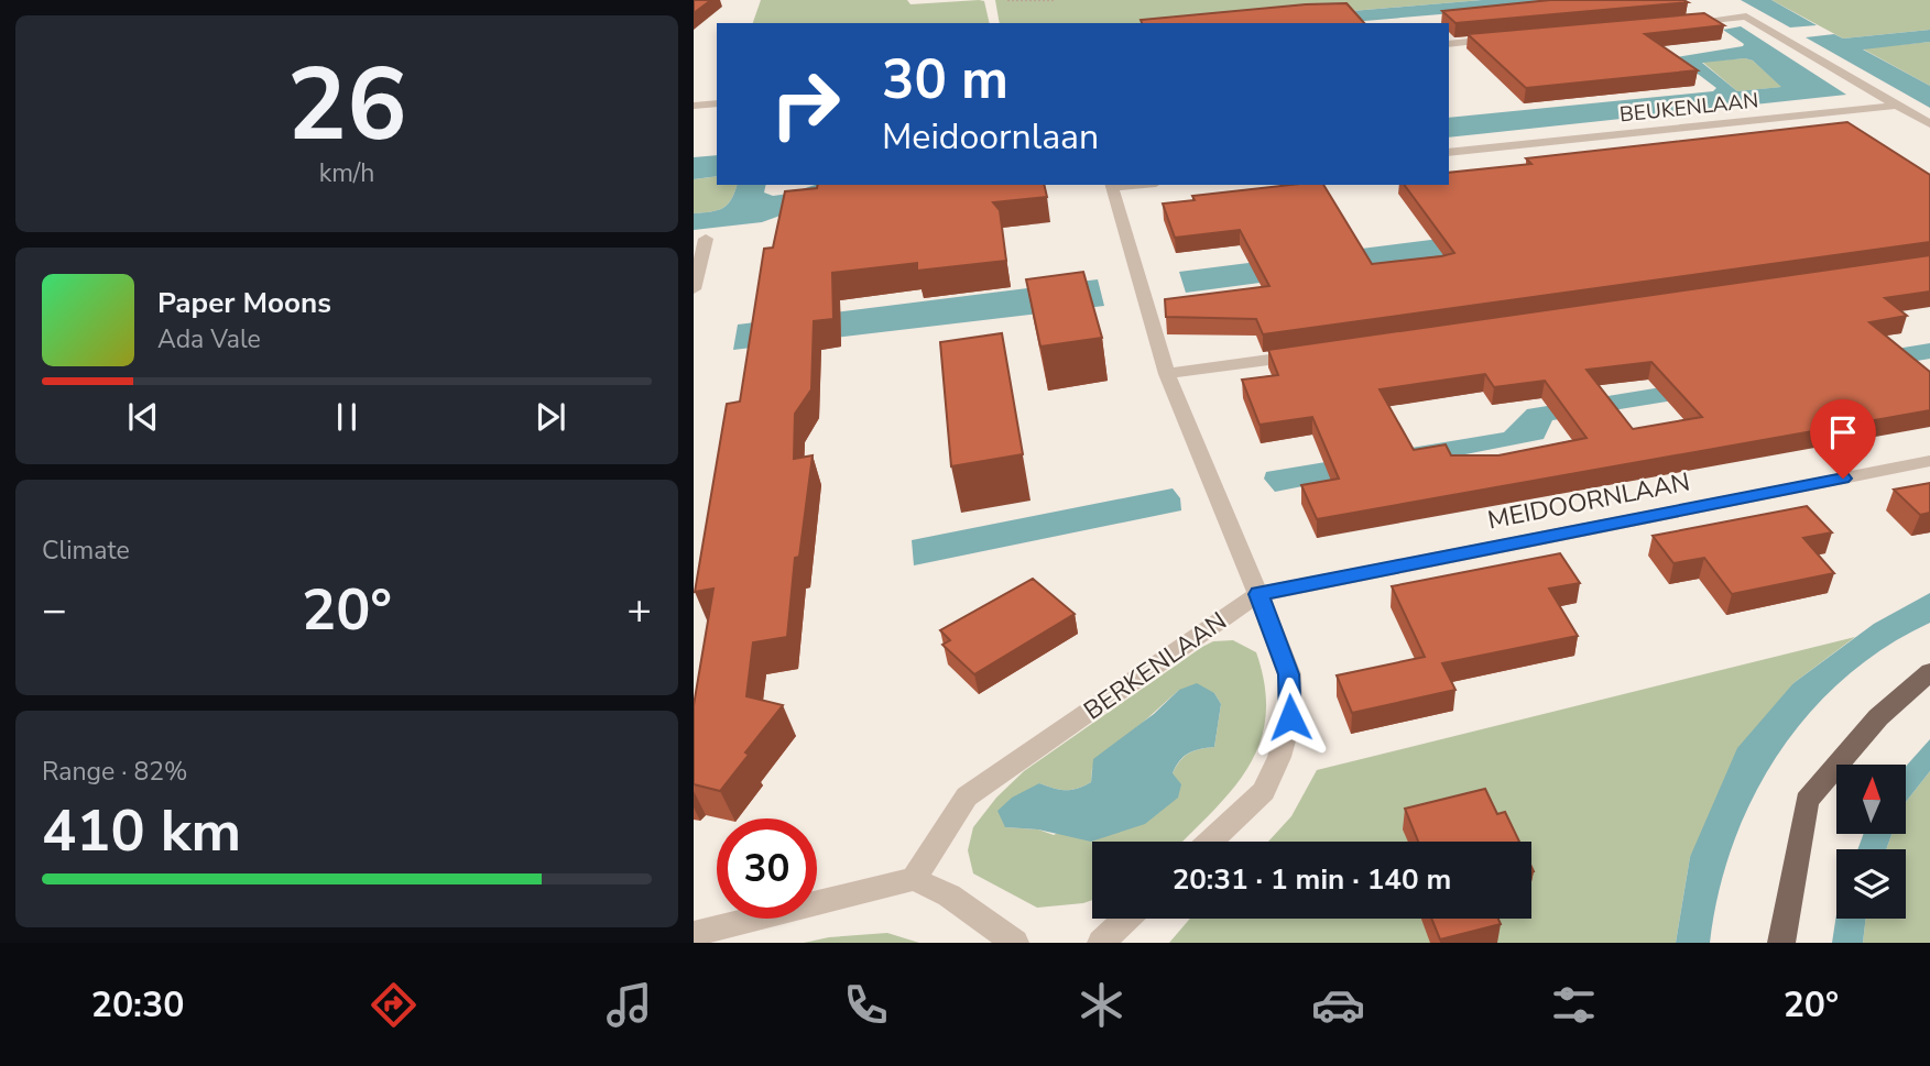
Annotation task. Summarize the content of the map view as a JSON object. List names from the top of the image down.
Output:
{
  "streets": {
    "street": ["BEUKENLAAN", "MEIDOORNLAAN", "BERKENLAAN"]
  },
  "crossings": [
    ["MEIDOORNLAAN", "BERKENLAAN"]
  ],
  "north": "top",
  "page": {
    "tile": [
      ["26", "km/h"],
      "Climate",
      ["Range · 82%", "410 km"]
    ],
    "turn": ["30 m", "Meidoornlaan"],
    "song": ["Paper Moons", "Ada Vale"],
    "heat": ["−", "20°", "+"],
    "limit": "30",
    "trip": "20:31 · 1 min · 140 m",
    "tabs": ["20:30", "20°"]
  }
}
